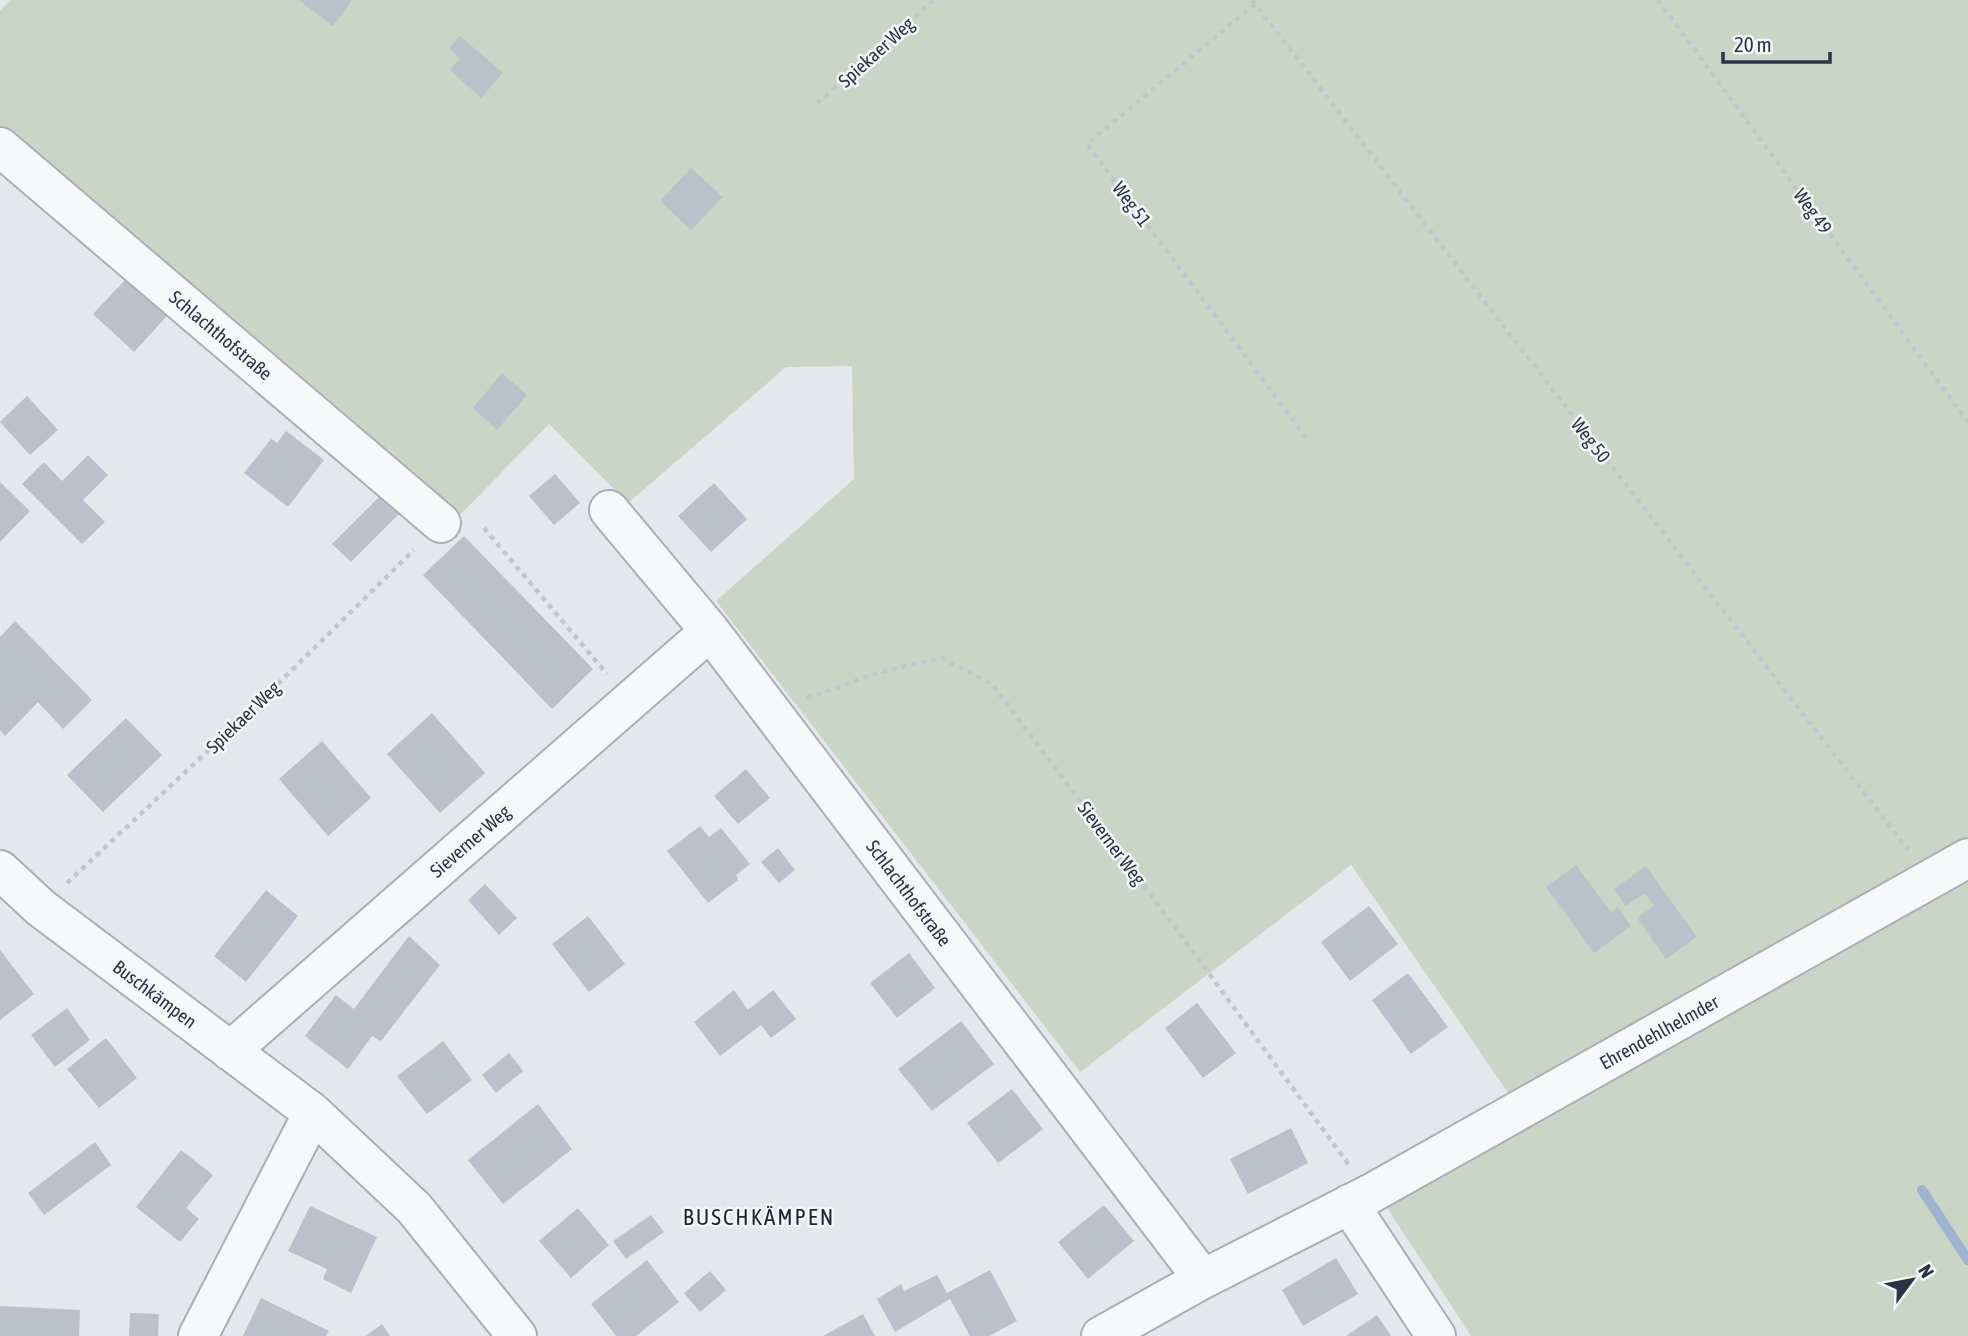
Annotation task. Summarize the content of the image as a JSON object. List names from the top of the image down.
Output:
{
  "streets": {
    "street": [
      "Schlachthofstraße",
      "Sieverner Weg",
      "Buschkämpen",
      "Ehrendehlhelmder"
    ],
    "path": [
      "Spiekaer Weg",
      "Weg 51",
      "Weg 49",
      "Weg 50"
    ]
  },
  "crossings": [
    ["Spiekaer Weg", "Schlachthofstraße"],
    ["Spiekaer Weg", "Buschkämpen"],
    ["Weg 51", "Weg 50"],
    ["Schlachthofstraße", "Sieverner Weg"],
    ["Schlachthofstraße", "Ehrendehlhelmder"],
    ["Weg 50", "Ehrendehlhelmder"],
    ["Sieverner Weg", "Buschkämpen"],
    ["Sieverner Weg", "Ehrendehlhelmder"]
  ],
  "districts": ["BUSCHKÄMPEN"],
  "scale_bar": "20 m",
  "north": "top right"
}
